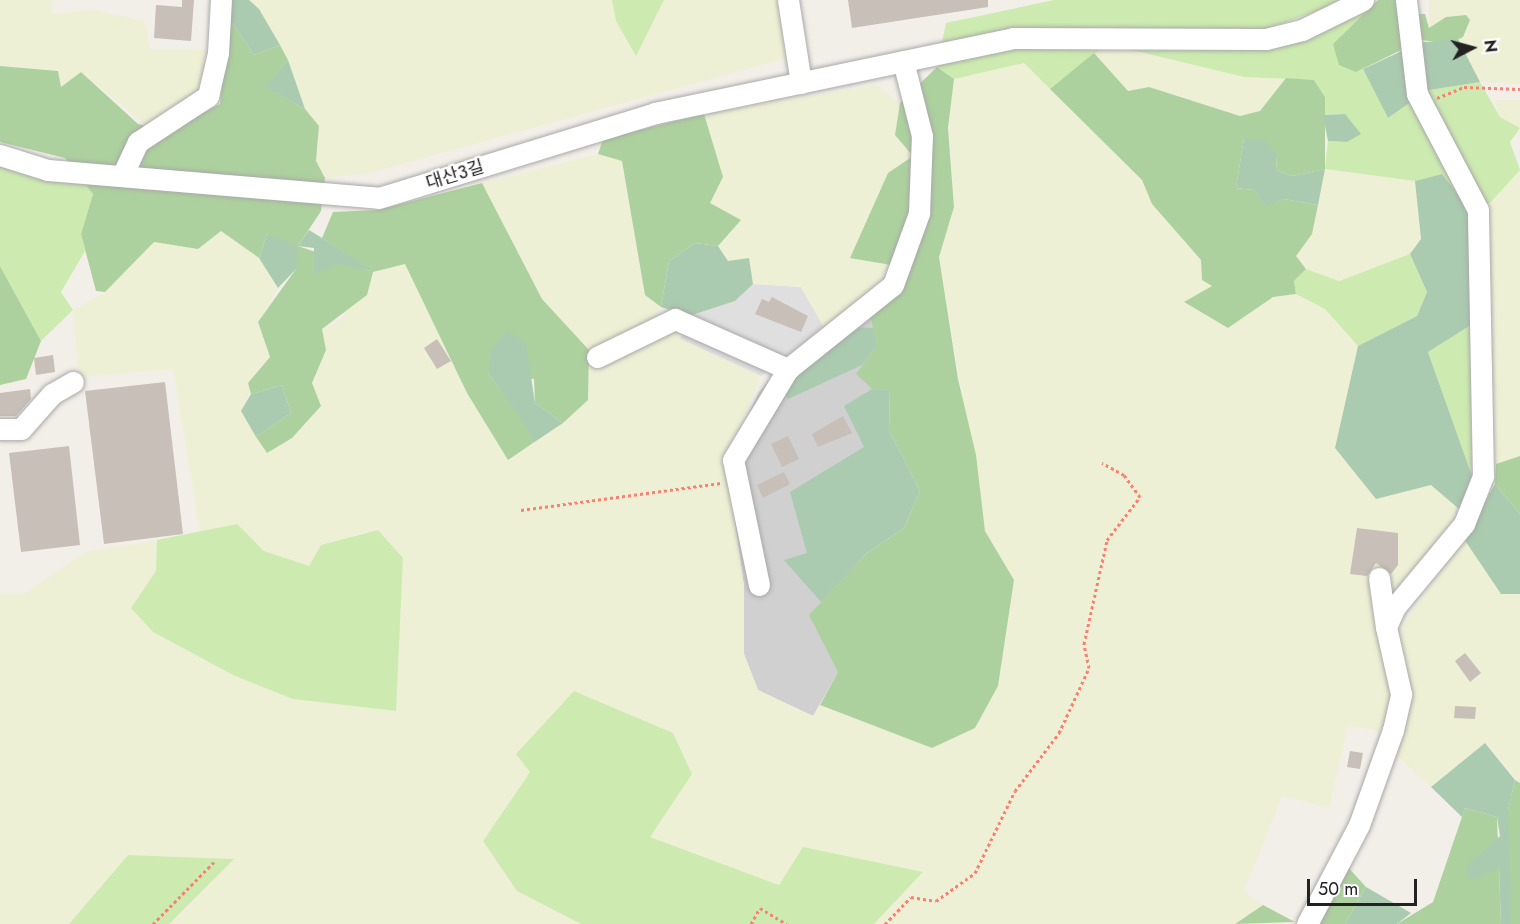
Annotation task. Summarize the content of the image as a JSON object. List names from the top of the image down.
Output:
{
  "streets": {
    "street": ["대산3길"]
  },
  "scale_bar": "50 m",
  "north": "right"
}
